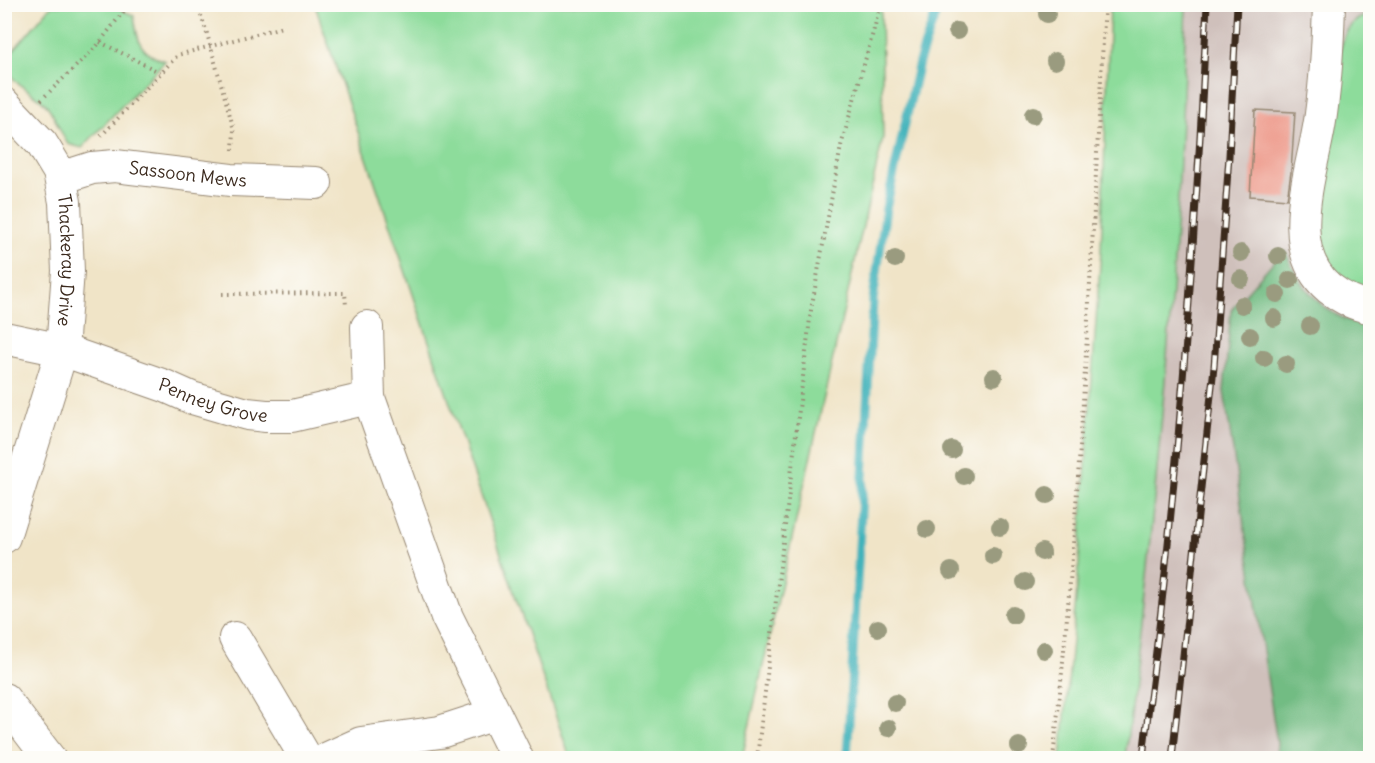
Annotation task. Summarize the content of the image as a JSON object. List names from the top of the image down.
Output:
{
  "streets": {
    "street": ["Sassoon Mews", "Thackeray Drive", "Penney Grove"]
  },
  "crossings": [
    ["Sassoon Mews", "Thackeray Drive"],
    ["Thackeray Drive", "Penney Grove"]
  ]
}
